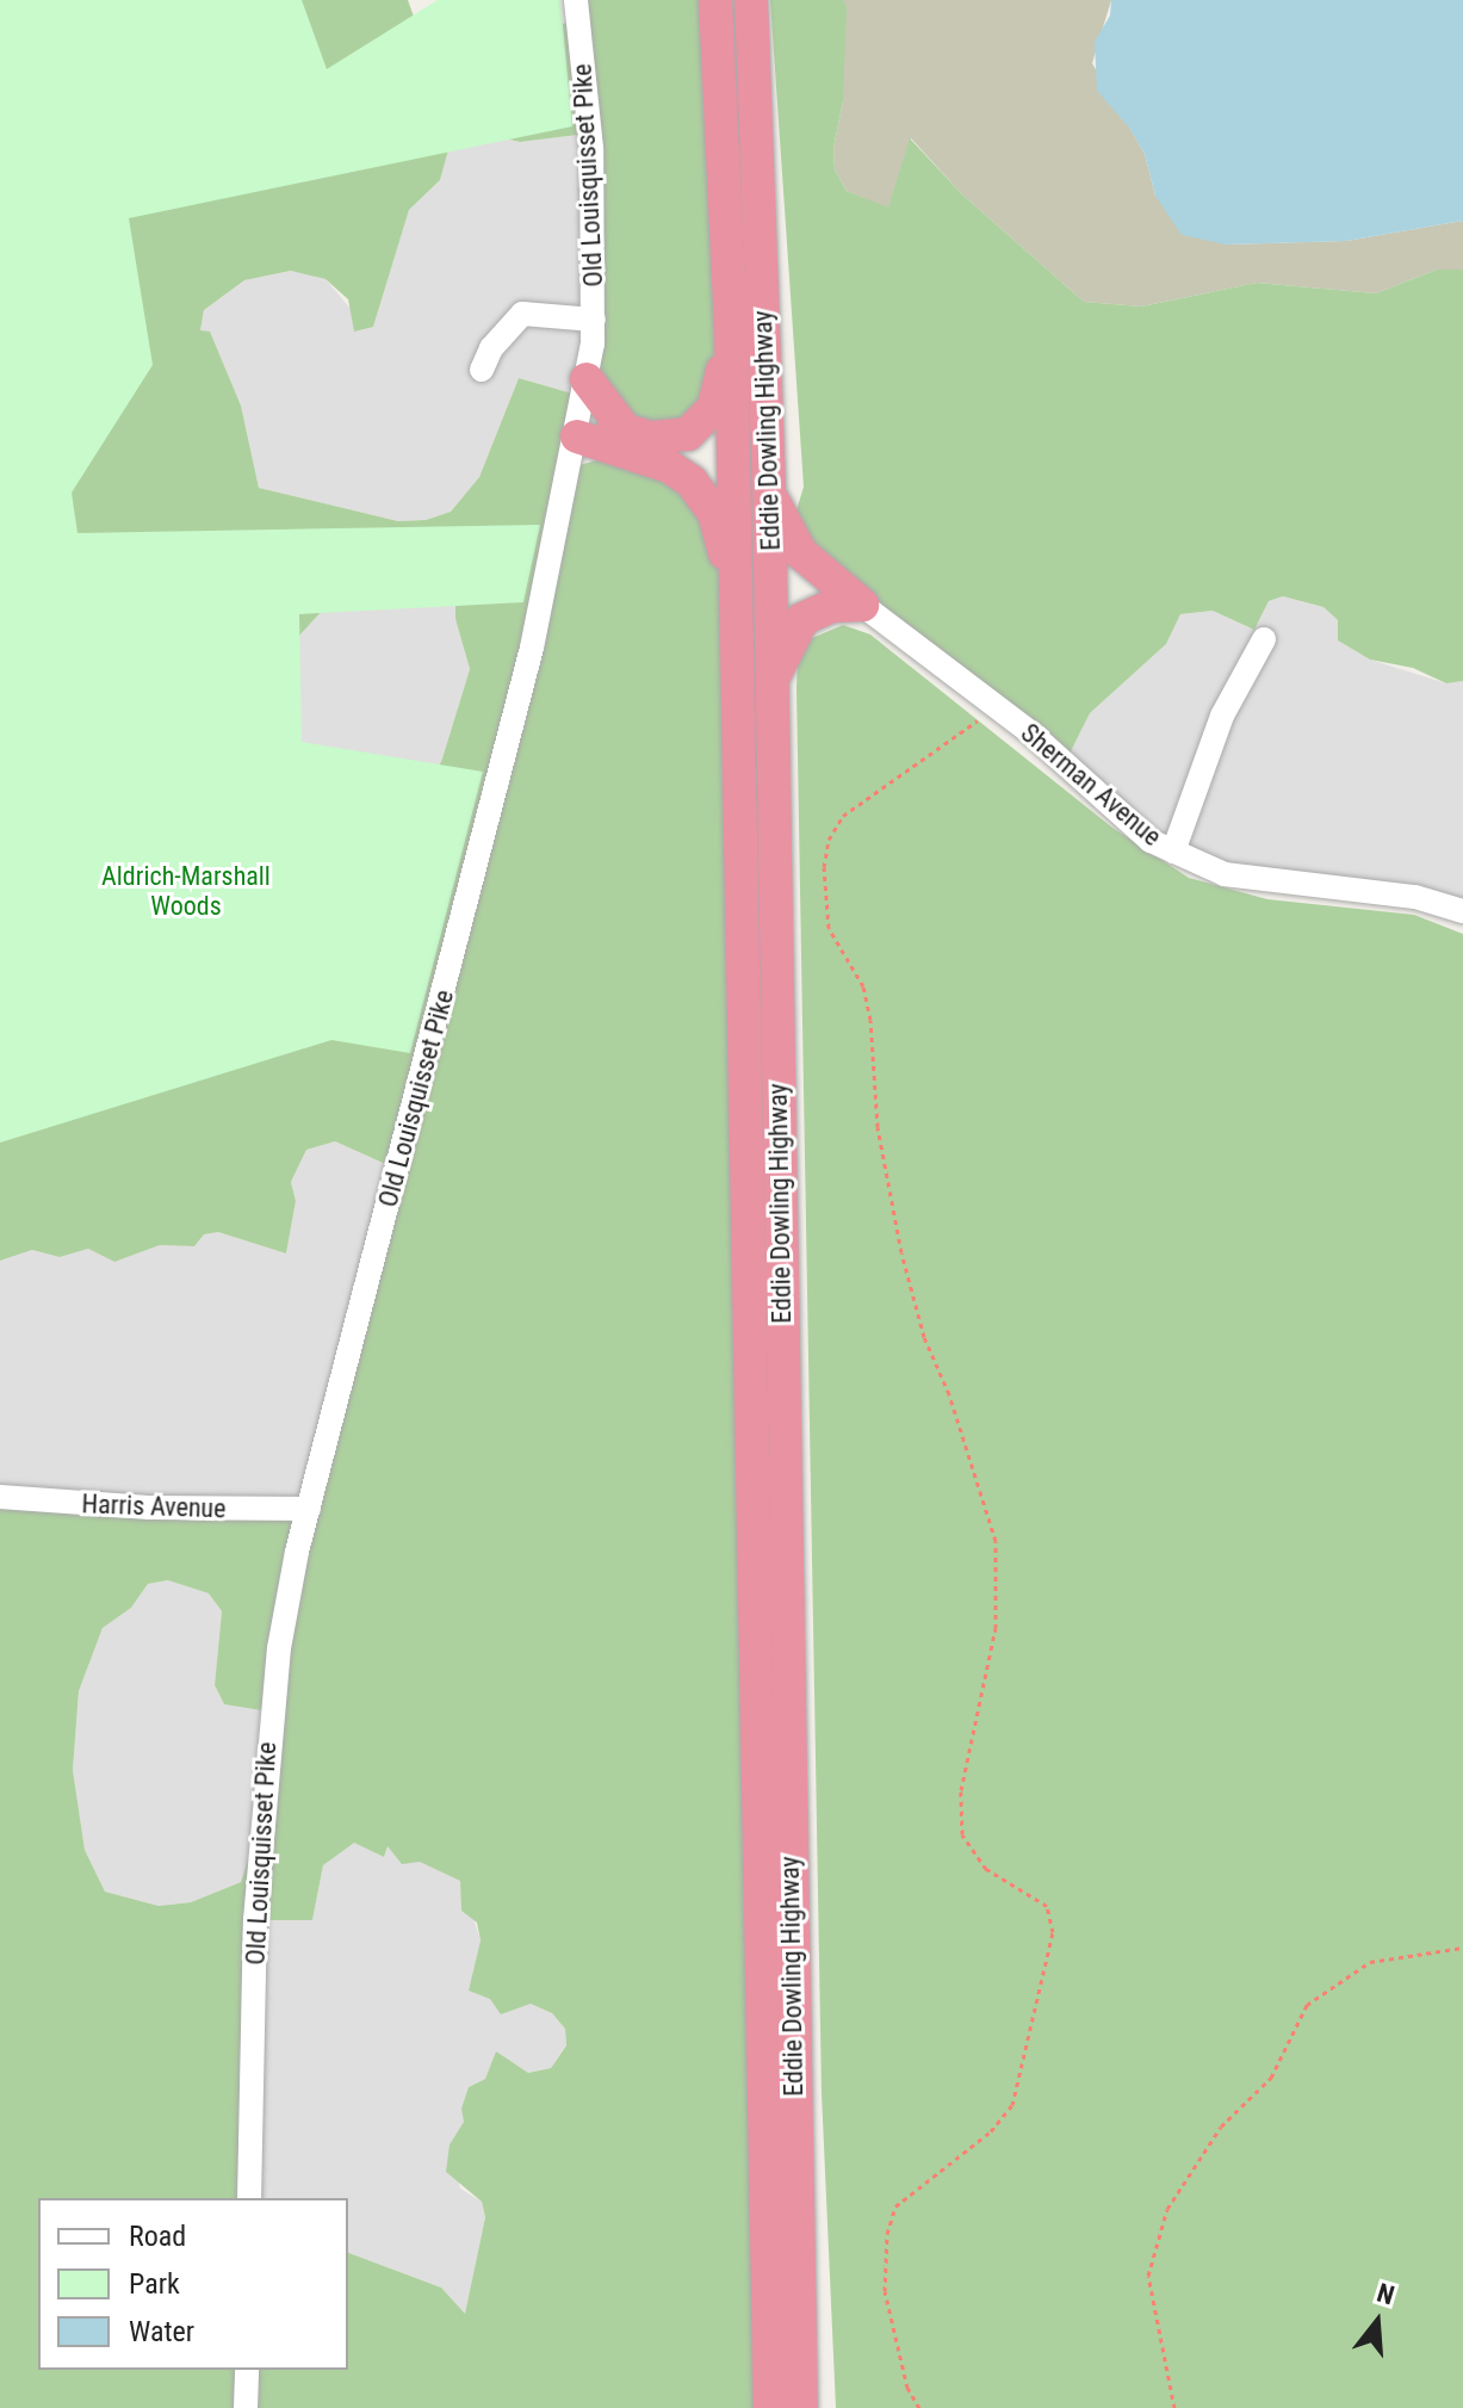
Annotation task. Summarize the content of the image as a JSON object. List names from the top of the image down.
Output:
{
  "streets": {
    "highway": ["Eddie Dowling Highway"],
    "street": ["Old Louisquisset Pike", "Sherman Avenue", "Harris Avenue"]
  },
  "crossings": [
    ["Old Louisquisset Pike", "Harris Avenue"]
  ],
  "parks": ["Aldrich-Marshall Woods"],
  "legend": ["Road", "Park", "Water"],
  "north": "top"
}
